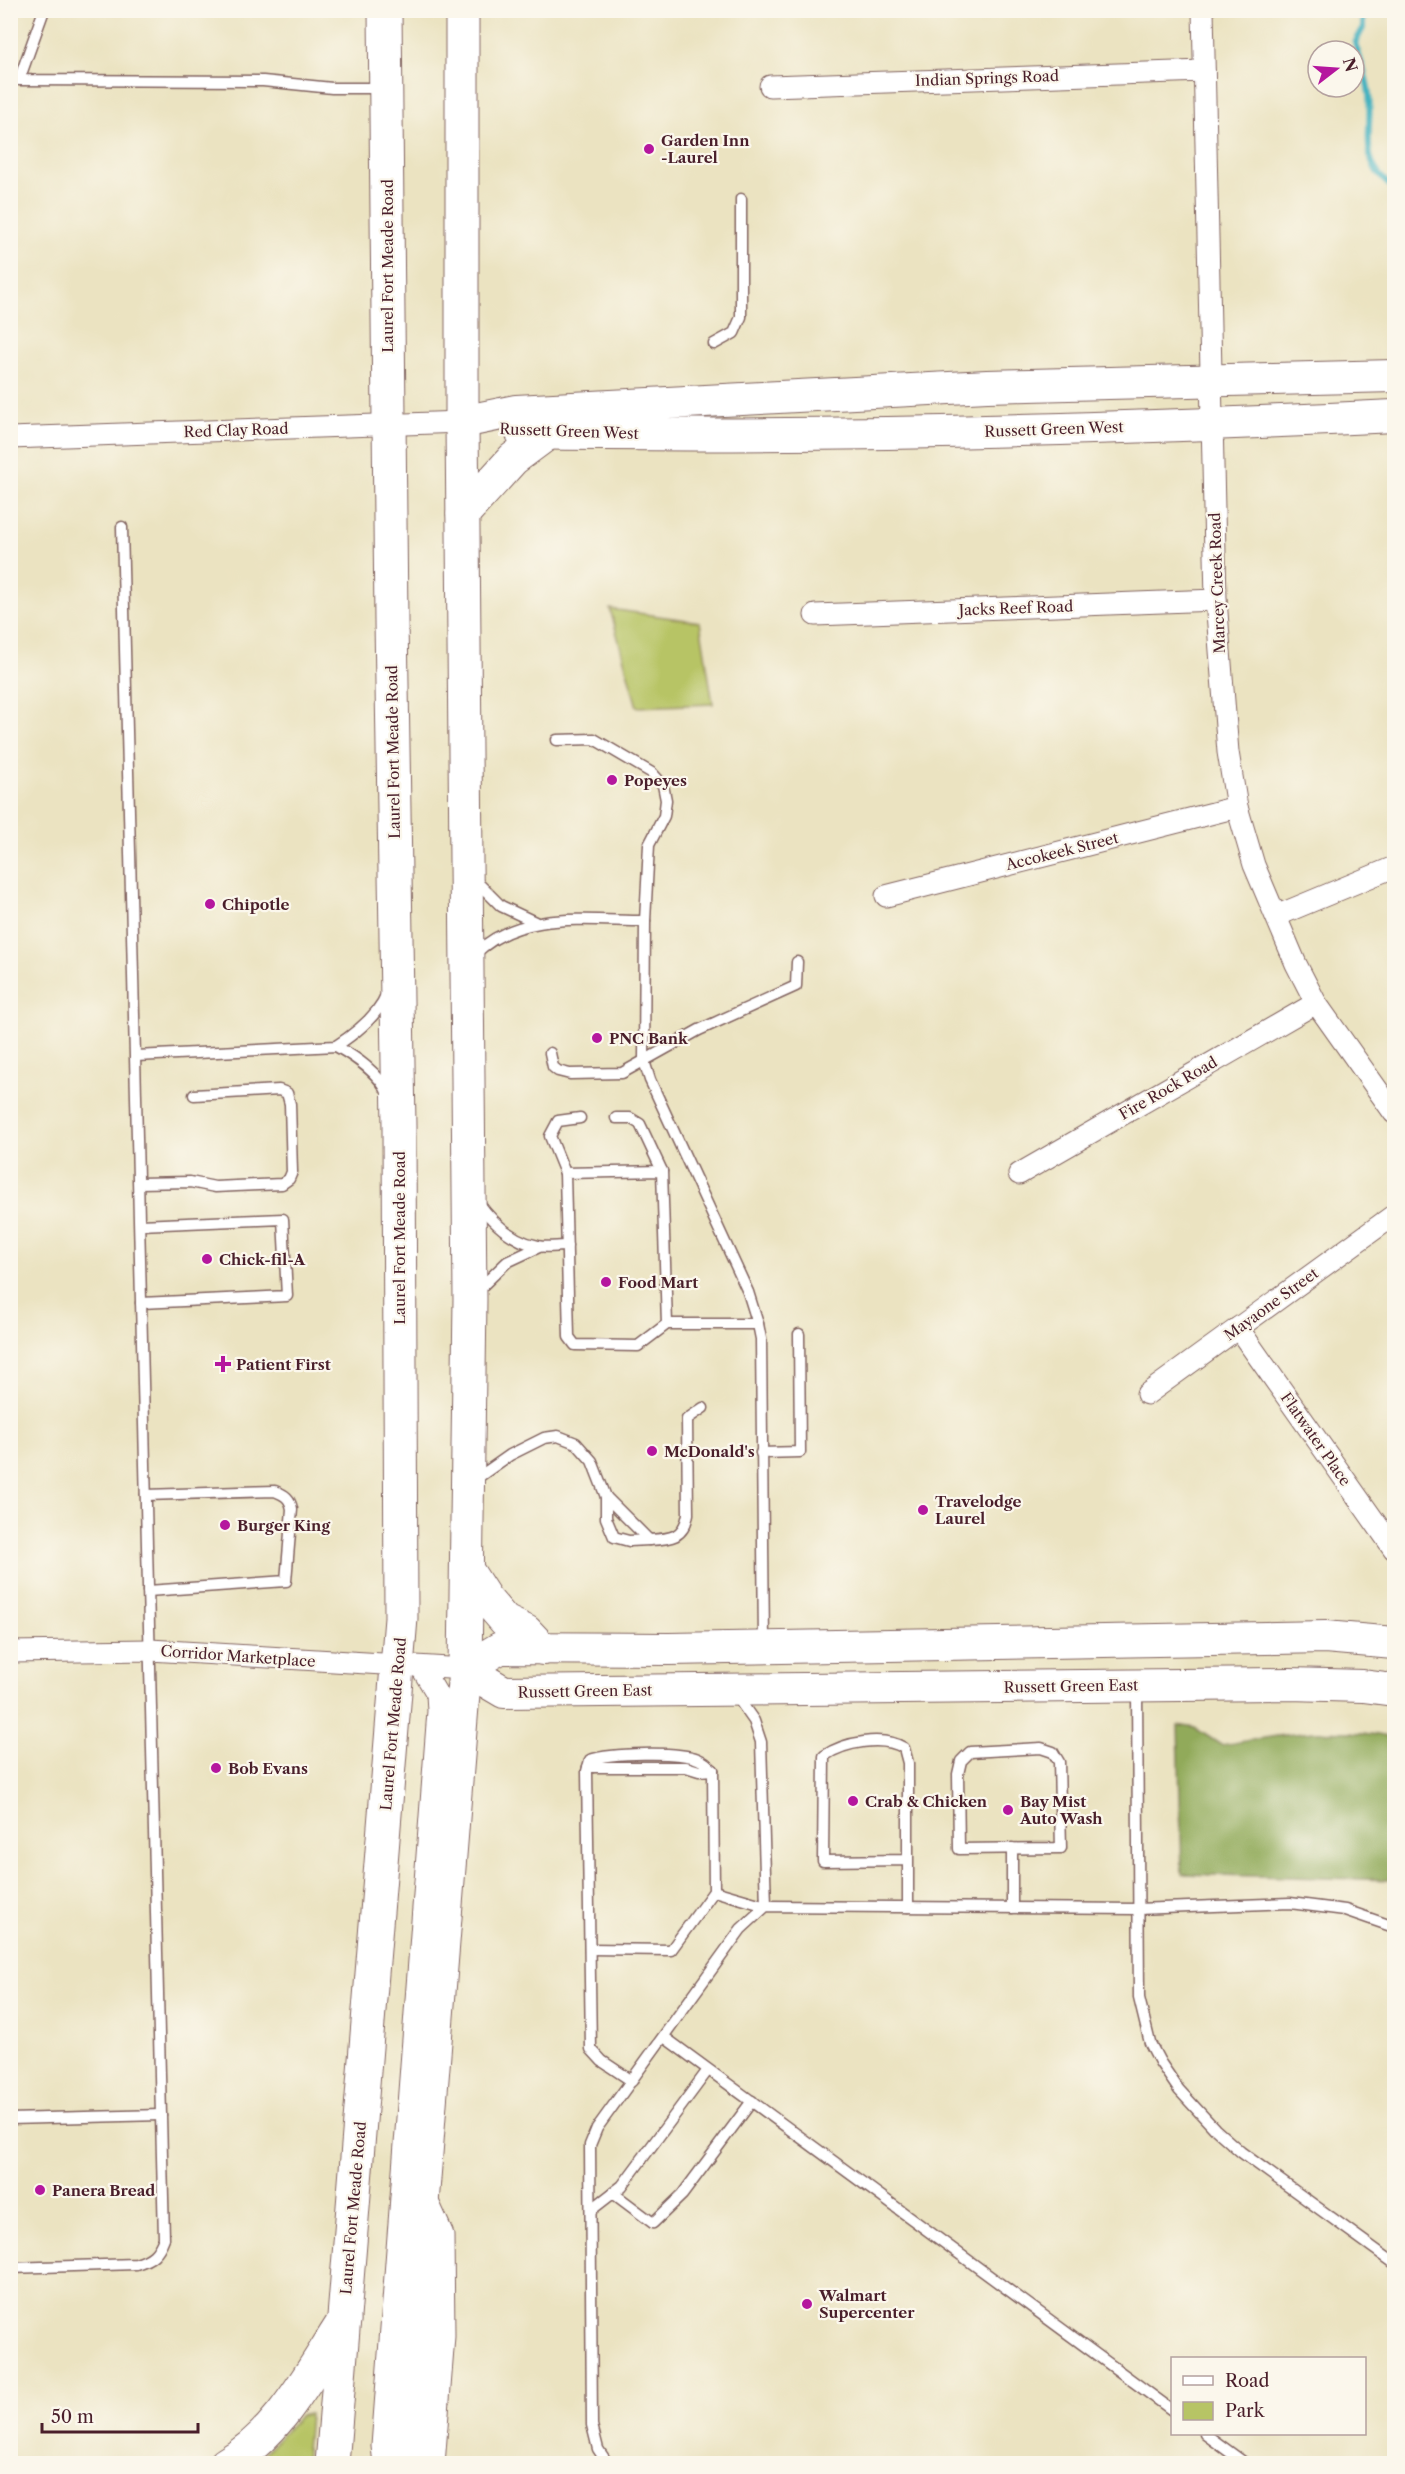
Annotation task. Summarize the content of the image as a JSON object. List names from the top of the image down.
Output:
{
  "streets": {
    "main road": ["Laurel Fort Meade Road"],
    "street": [
      "Indian Springs Road",
      "Russett Green West",
      "Red Clay Road",
      "Marcey Creek Road",
      "Jacks Reef Road",
      "Accokeek Street",
      "Fire Rock Road",
      "Mayaone Street",
      "Flatwater Place",
      "Corridor Marketplace",
      "Russett Green East"
    ]
  },
  "crossings": [
    ["Indian Springs Road", "Marcey Creek Road"],
    ["Laurel Fort Meade Road", "Red Clay Road"],
    ["Laurel Fort Meade Road", "Corridor Marketplace"],
    ["Russett Green West", "Red Clay Road"],
    ["Russett Green West", "Marcey Creek Road"],
    ["Marcey Creek Road", "Jacks Reef Road"],
    ["Marcey Creek Road", "Accokeek Street"],
    ["Marcey Creek Road", "Fire Rock Road"],
    ["Mayaone Street", "Flatwater Place"],
    ["Corridor Marketplace", "Russett Green East"]
  ],
  "places": {
    "other": [
      "Garden Inn -Laurel",
      "Popeyes",
      "Chipotle",
      "PNC Bank",
      "Chick-fil-A",
      "Food Mart",
      "McDonald's",
      "Travelodge Laurel",
      "Burger King",
      "Bob Evans",
      "Crab & Chicken",
      "Bay Mist Auto Wash",
      "Panera Bread",
      "Walmart Supercenter"
    ],
    "health": ["Patient First"]
  },
  "legend": ["Road", "Park"],
  "scale_bar": "50 m",
  "north": "right"
}
